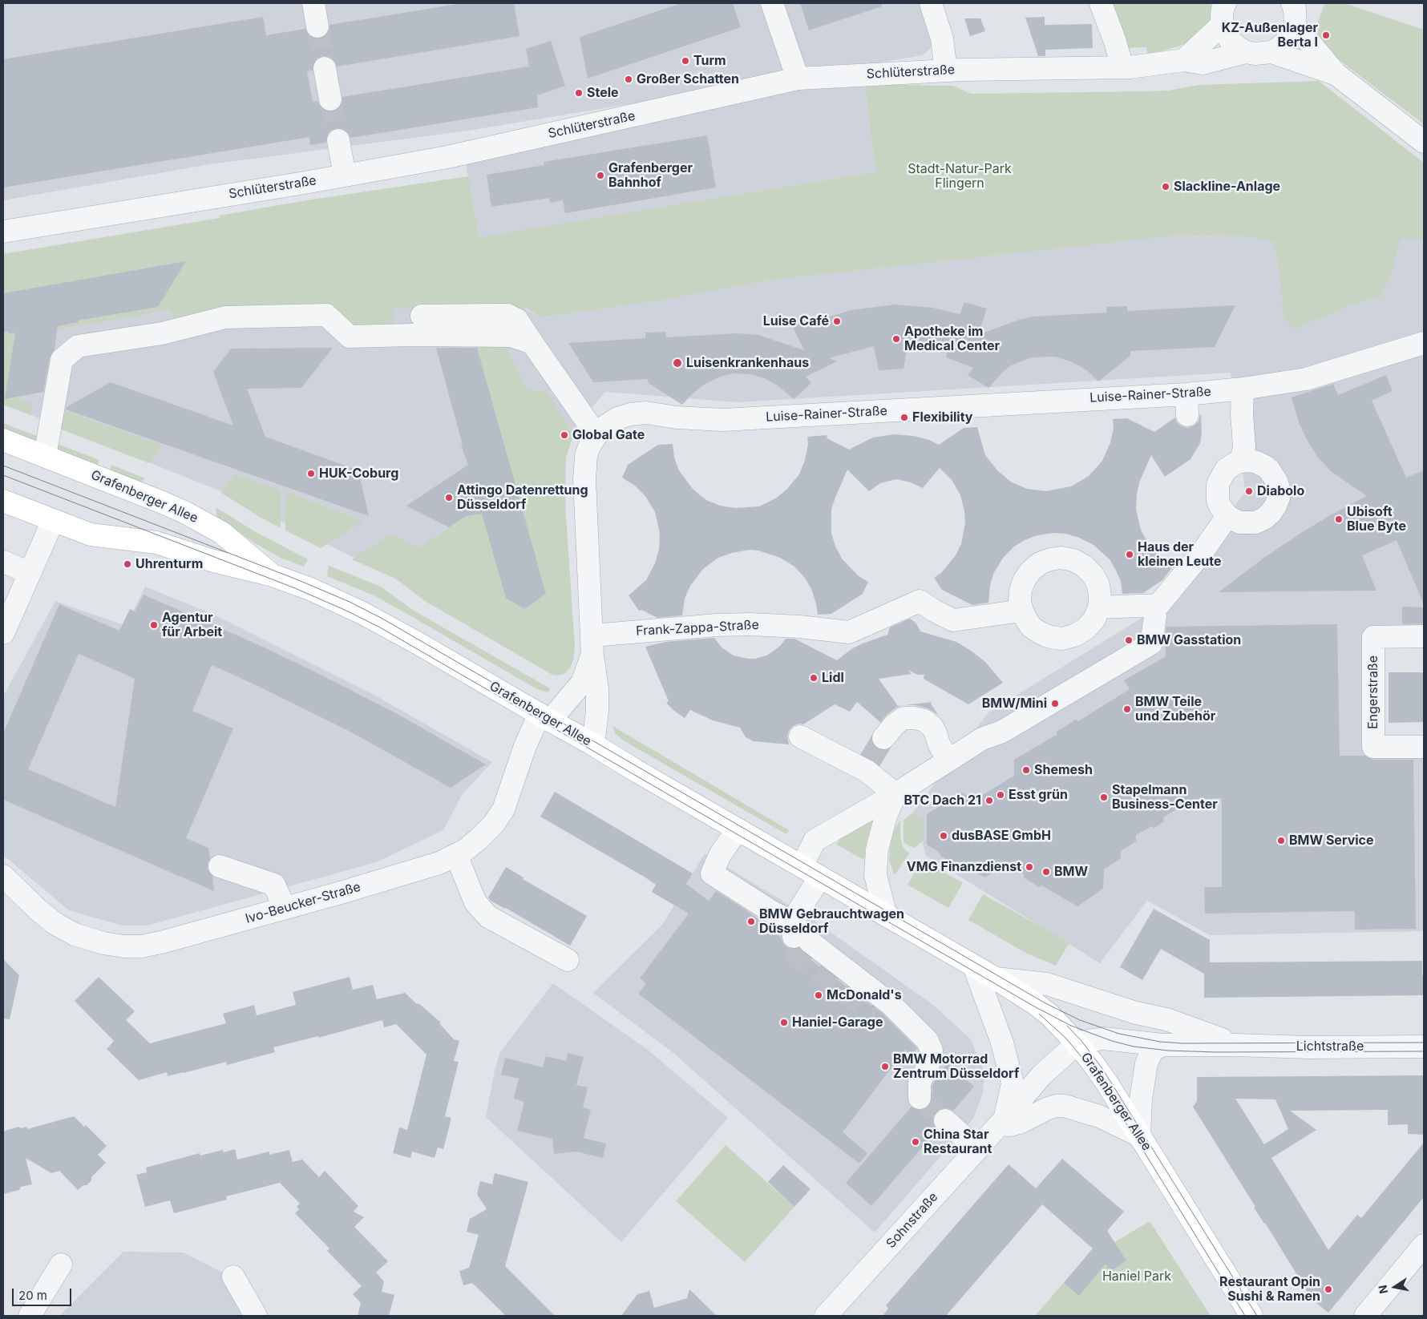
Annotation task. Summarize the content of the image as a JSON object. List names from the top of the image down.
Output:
{
  "streets": {
    "main road": ["Grafenberger Allee"],
    "street": [
      "Schlüterstraße",
      "Luise-Rainer-Straße",
      "Frank-Zappa-Straße",
      "Engerstraße",
      "Ivo-Beucker-Straße",
      "Lichtstraße",
      "Sohnstraße"
    ]
  },
  "crossings": [
    ["Luise-Rainer-Straße", "Grafenberger Allee"],
    ["Luise-Rainer-Straße", "Frank-Zappa-Straße"],
    ["Luise-Rainer-Straße", "Ivo-Beucker-Straße"],
    ["Grafenberger Allee", "Ivo-Beucker-Straße"],
    ["Grafenberger Allee", "Lichtstraße"],
    ["Grafenberger Allee", "Sohnstraße"],
    ["Lichtstraße", "Sohnstraße"]
  ],
  "parks": ["Stadt-Natur-Park Flingern", "Haniel Park"],
  "places": [
    "KZ-Außenlager Berta I",
    "Turm",
    "Großer Schatten",
    "Stele",
    "Grafenberger Bahnhof",
    "Slackline-Anlage",
    "Luise Café",
    "Apotheke im Medical Center",
    "Luisenkrankenhaus",
    "Flexibility",
    "Global Gate",
    "HUK-Coburg",
    "Diabolo",
    "Attingo Datenrettung Düsseldorf",
    "Ubisoft Blue Byte",
    "Haus der kleinen Leute",
    "Uhrenturm",
    "Agentur für Arbeit",
    "BMW Gasstation",
    "Lidl",
    "BMW/Mini",
    "BMW Teile und Zubehör",
    "Shemesh",
    "Esst grün",
    "Stapelmann Business-Center",
    "BTC Dach 21",
    "dusBASE GmbH",
    "BMW Service",
    "VMG Finanzdienst",
    "BMW",
    "BMW Gebrauchtwagen Düsseldorf",
    "McDonald's",
    "Haniel-Garage",
    "BMW Motorrad Zentrum Düsseldorf",
    "China Star Restaurant",
    "Restaurant Opin Sushi & Ramen"
  ],
  "scale_bar": "20 m",
  "north": "left"
}
